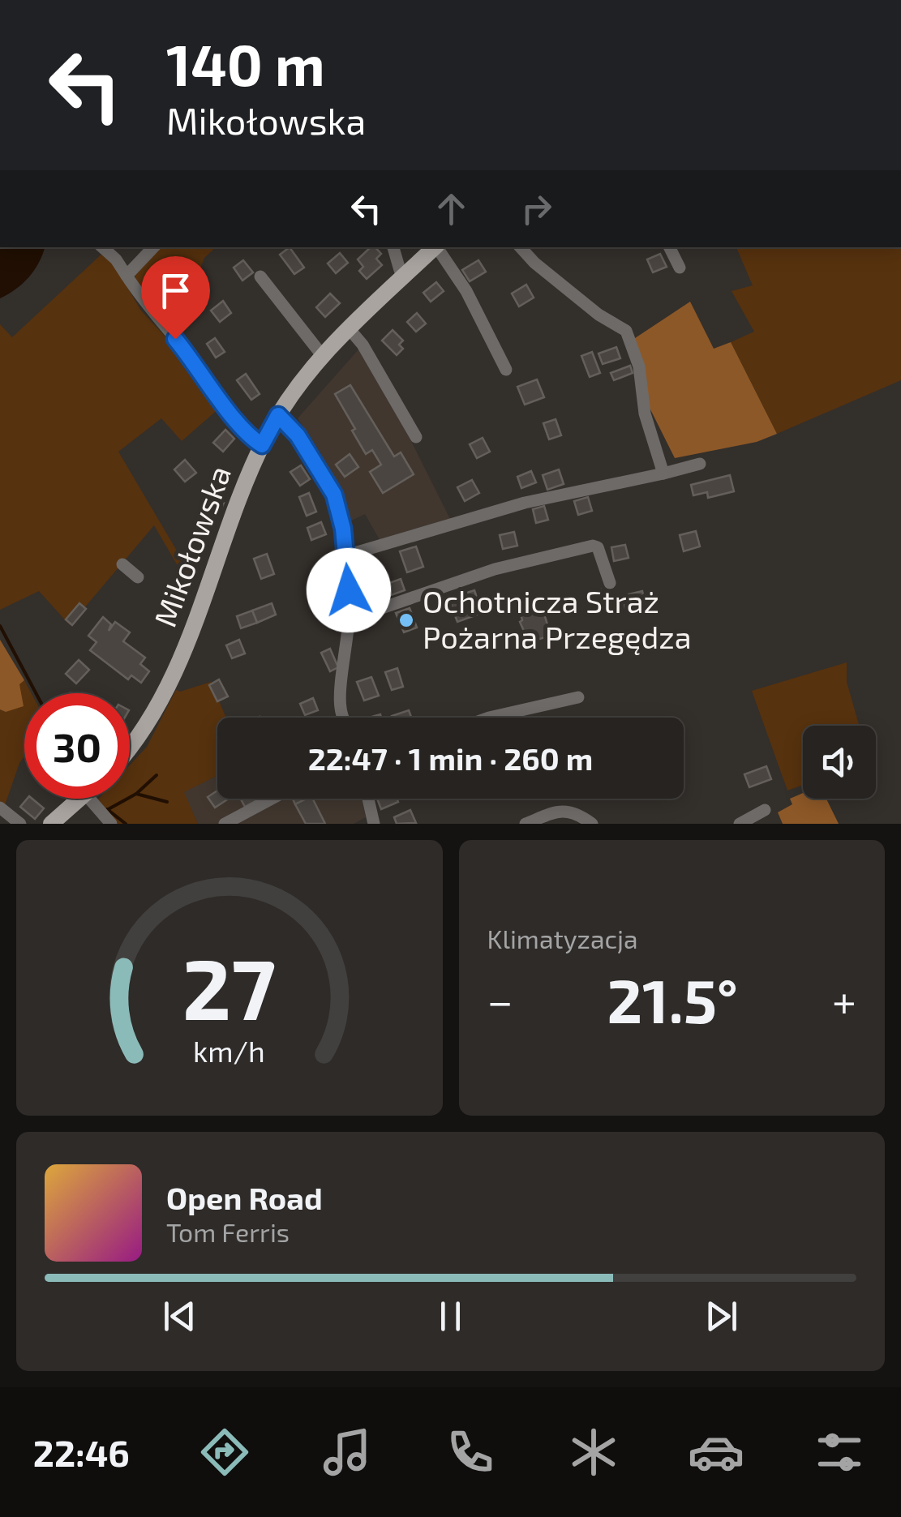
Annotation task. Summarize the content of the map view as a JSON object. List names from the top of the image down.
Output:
{
  "streets": {
    "main road": ["Mikołowska"]
  },
  "places": ["Ochotnicza Straż Pożarna Przegędza"],
  "page": {
    "turn": ["140 m", "Mikołowska"],
    "limit": "30",
    "trip": "22:47 · 1 min · 260 m",
    "tile": "Klimatyzacja",
    "heat": ["−", "21.5°", "+"],
    "song": ["Open Road", "Tom Ferris"],
    "tabs": "22:46",
    "gauge": ["27", "km/h"]
  }
}
